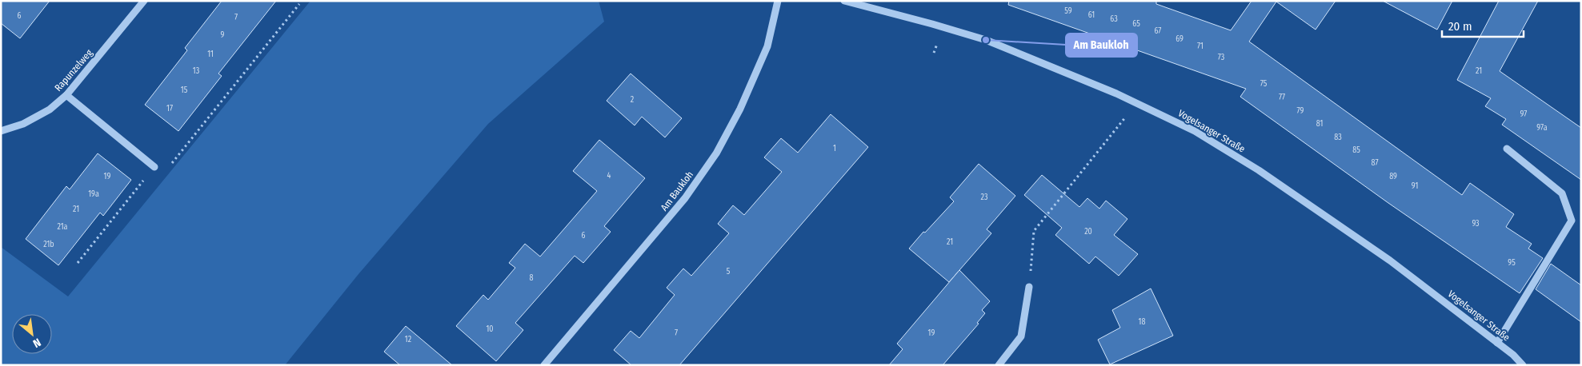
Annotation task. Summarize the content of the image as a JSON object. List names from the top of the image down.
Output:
{
  "streets": {
    "street": ["Rapunzelweg", "Vogelsanger Straße", "Am Baukloh"]
  },
  "places": ["Am Baukloh"],
  "house_numbers": [
    "59",
    "61",
    "6",
    "7",
    "63",
    "65",
    "67",
    "9",
    "69",
    "71",
    "11",
    "73",
    "13",
    "21",
    "75",
    "15",
    "77",
    "2",
    "17",
    "79",
    "97",
    "81",
    "97a",
    "83",
    "1",
    "85",
    "87",
    "4",
    "19",
    "89",
    "91",
    "19a",
    "23",
    "21",
    "93",
    "21a",
    "20",
    "6",
    "21",
    "21b",
    "95",
    "5",
    "8",
    "18",
    "10",
    "7",
    "19",
    "12"
  ],
  "scale_bar": "20 m",
  "north": "bottom right"
}
